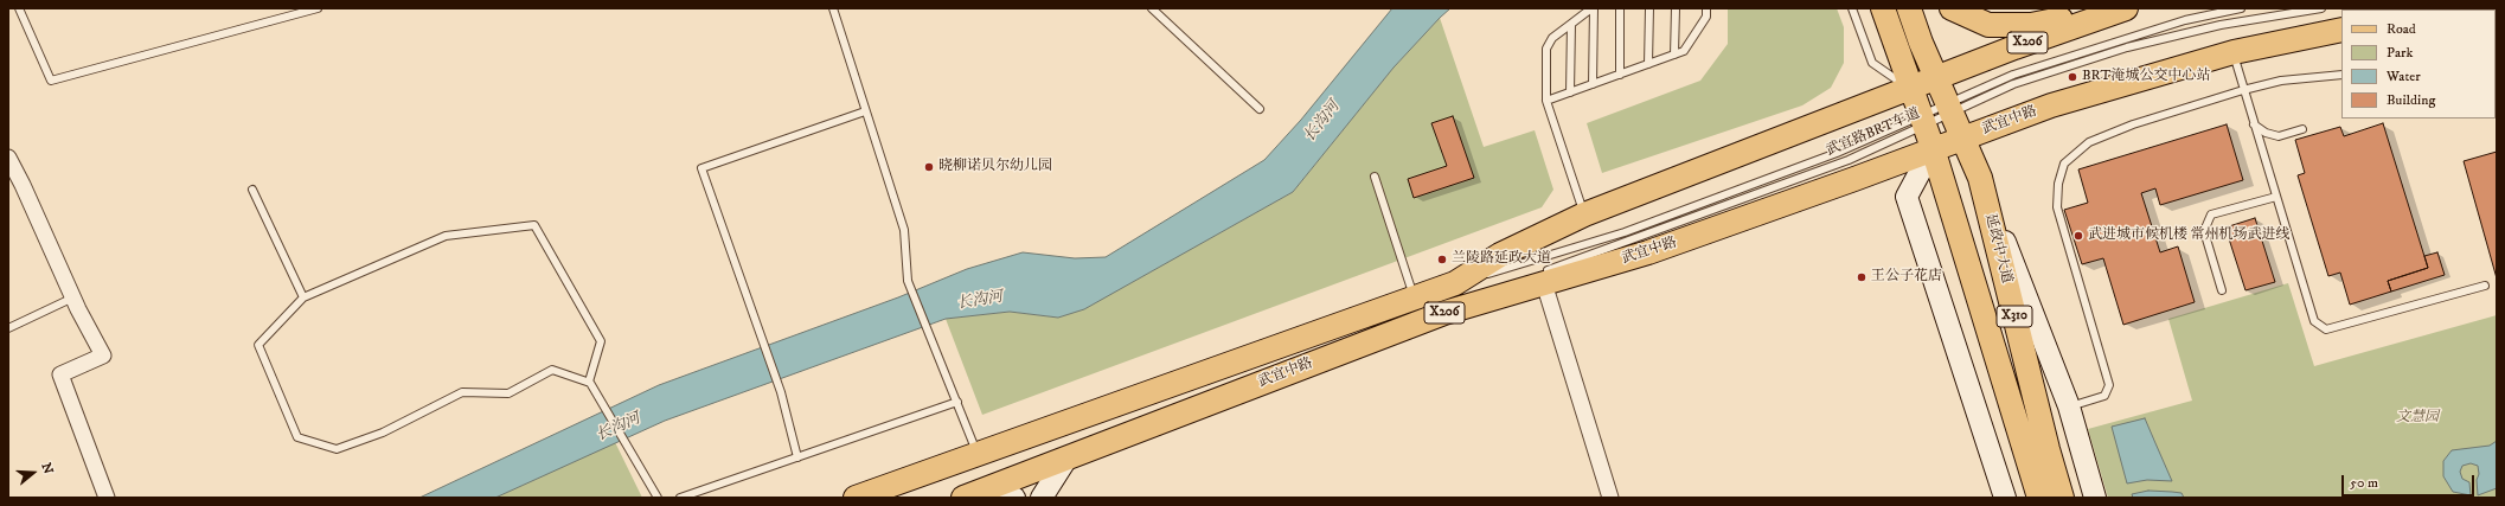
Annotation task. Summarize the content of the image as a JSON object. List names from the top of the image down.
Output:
{
  "streets": {
    "main road": [
      "X206",
      "武宜中路",
      "延政中大道",
      "X310"
    ],
    "lane": ["武宜路BRT车道"]
  },
  "crossings": [
    ["武宜中路", "武宜路BRT车道"],
    ["武宜中路", "延政中大道"],
    ["武宜中路", "X310"],
    ["武宜路BRT车道", "延政中大道"],
    ["武宜路BRT车道", "X310"]
  ],
  "water": ["长沟河"],
  "parks": ["文慧园"],
  "places": [
    "BRT淹城公交中心站",
    "晓柳诺贝尔幼儿园",
    "武进城市候机楼 常州机场武进线",
    "兰陵路延政大道",
    "王公子花店"
  ],
  "legend": [
    "Road",
    "Park",
    "Water",
    "Building"
  ],
  "scale_bar": "50 m",
  "north": "right"
}
